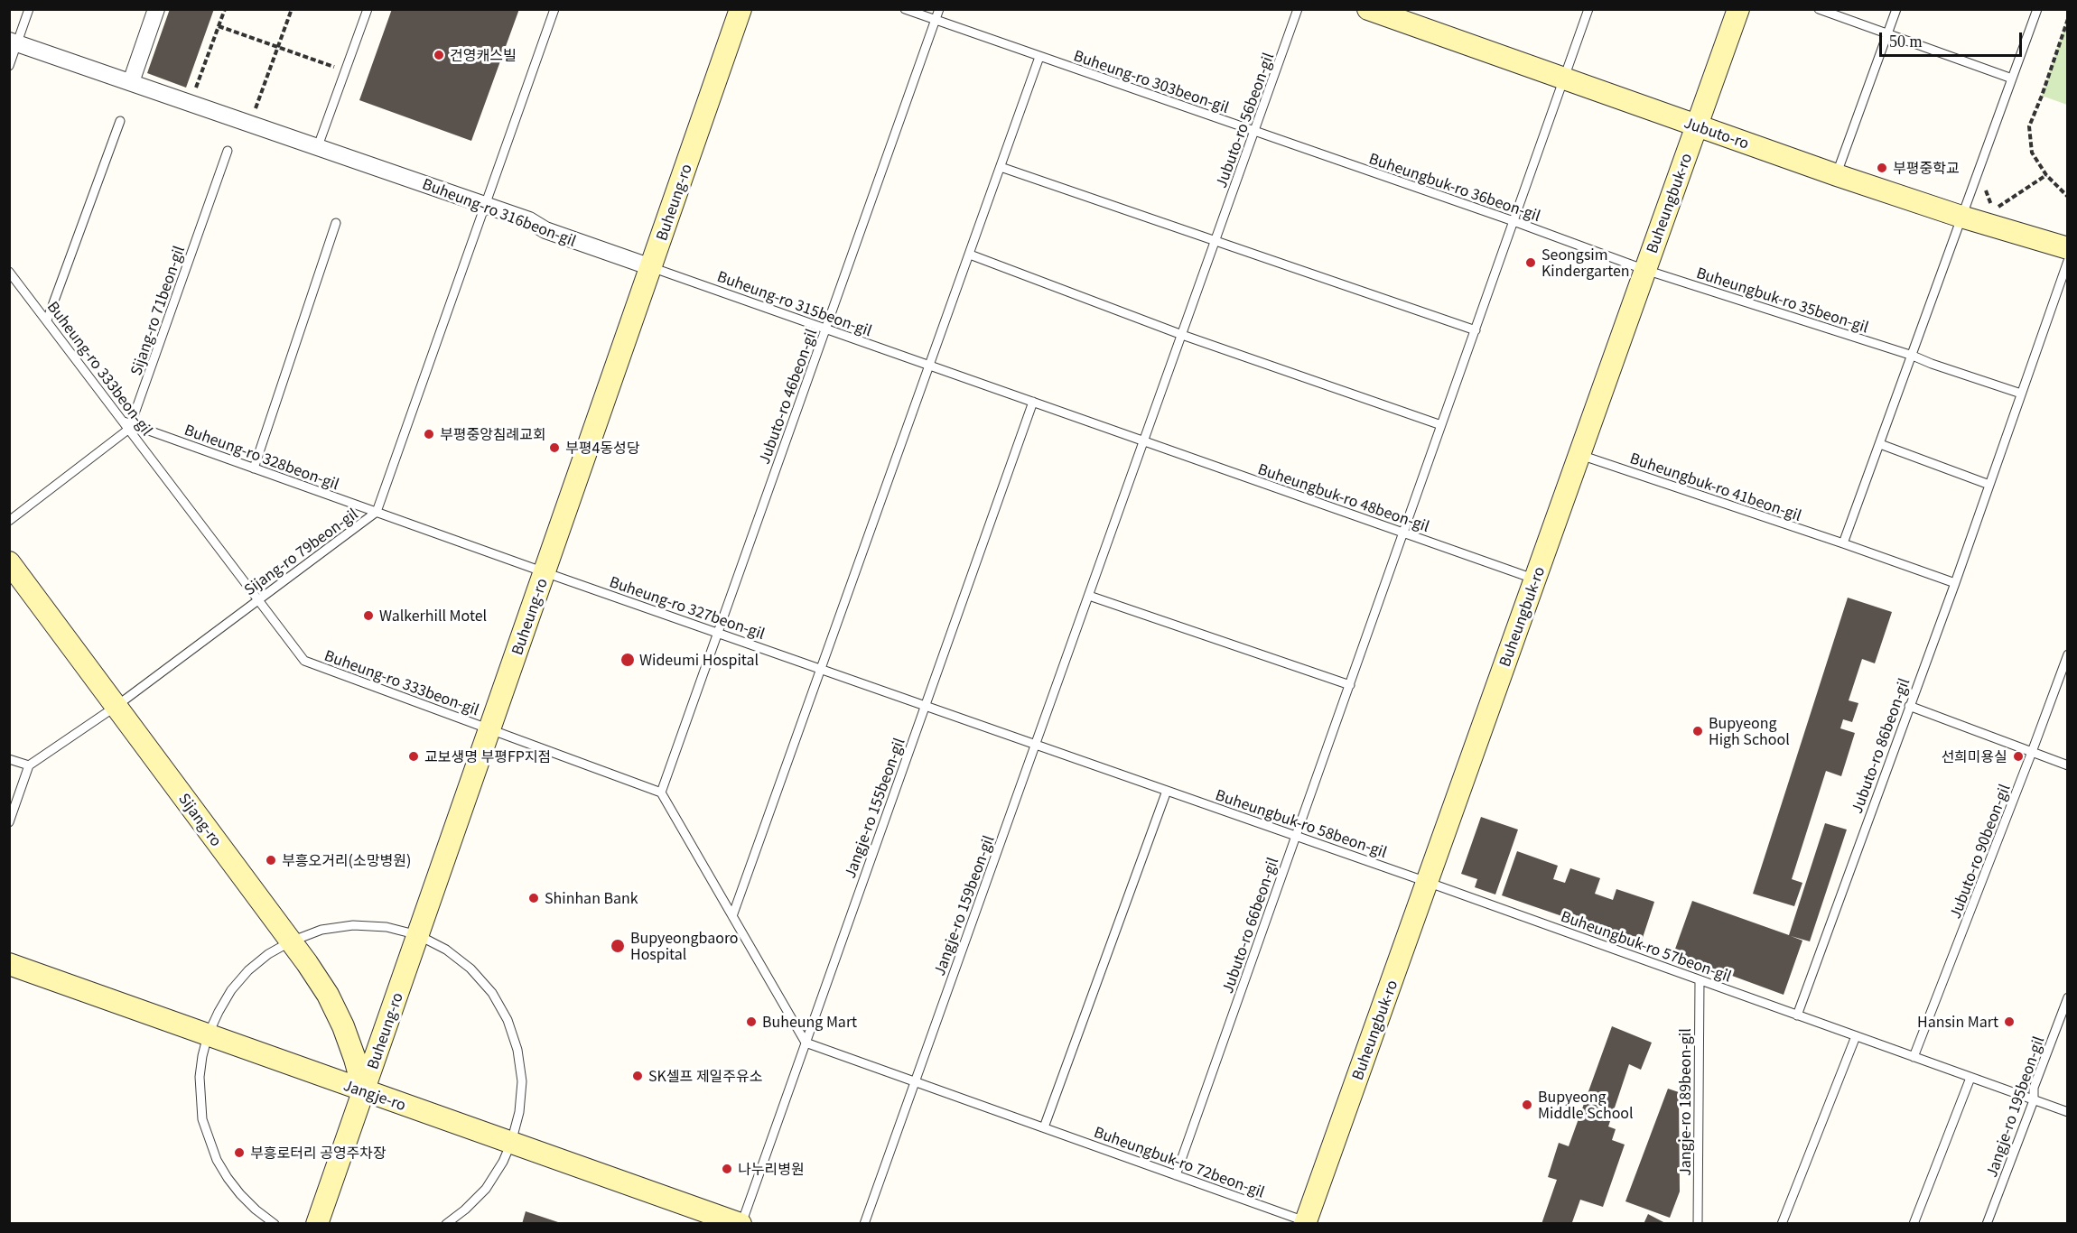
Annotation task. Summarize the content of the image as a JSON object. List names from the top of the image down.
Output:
{
  "streets": {
    "main road": [
      "Jubuto-ro",
      "Buheung-ro",
      "Buheungbuk-ro",
      "Sijang-ro",
      "Jangje-ro"
    ],
    "street": ["Buheung-ro 316beon-gil"],
    "lane": [
      "Buheung-ro 303beon-gil",
      "Jubuto-ro 56beon-gil",
      "Buheungbuk-ro 36beon-gil",
      "Buheungbuk-ro 35beon-gil",
      "Buheung-ro 315beon-gil",
      "Sijang-ro 71beon-gil",
      "Buheung-ro 333beon-gil",
      "Jubuto-ro 46beon-gil",
      "Buheung-ro 328beon-gil",
      "Buheungbuk-ro 41beon-gil",
      "Buheungbuk-ro 48beon-gil",
      "Sijang-ro 79beon-gil",
      "Buheung-ro 327beon-gil",
      "Jubuto-ro 86beon-gil",
      "Jangje-ro 155beon-gil",
      "Buheungbuk-ro 58beon-gil",
      "Jubuto-ro 90beon-gil",
      "Jangje-ro 159beon-gil",
      "Jubuto-ro 66beon-gil",
      "Buheungbuk-ro 57beon-gil",
      "Jangje-ro 189beon-gil",
      "Jangje-ro 195beon-gil",
      "Buheungbuk-ro 72beon-gil"
    ]
  },
  "crossings": [
    ["Buheung-ro 303beon-gil", "Jubuto-ro 56beon-gil"],
    ["Buheung-ro 303beon-gil", "Buheungbuk-ro 36beon-gil"],
    ["Buheung-ro 303beon-gil", "Jubuto-ro 46beon-gil"],
    ["Jubuto-ro 56beon-gil", "Buheungbuk-ro 36beon-gil"],
    ["Jubuto-ro 56beon-gil", "Buheung-ro 315beon-gil"],
    ["Jubuto-ro 56beon-gil", "Buheungbuk-ro 48beon-gil"],
    ["Jubuto-ro 56beon-gil", "Jangje-ro 159beon-gil"],
    ["Jubuto-ro", "Buheungbuk-ro"],
    ["Jubuto-ro", "Jubuto-ro 66beon-gil"],
    ["Buheungbuk-ro 36beon-gil", "Buheungbuk-ro"],
    ["Buheungbuk-ro 36beon-gil", "Buheungbuk-ro 35beon-gil"],
    ["Buheungbuk-ro 36beon-gil", "Jubuto-ro 66beon-gil"],
    ["Buheung-ro", "Buheung-ro 316beon-gil"],
    ["Buheung-ro", "Buheung-ro 315beon-gil"],
    ["Buheung-ro", "Buheung-ro 333beon-gil"],
    ["Buheung-ro", "Buheung-ro 328beon-gil"],
    ["Buheung-ro", "Buheung-ro 327beon-gil"],
    ["Buheung-ro", "Sijang-ro"],
    ["Buheung-ro", "Jangje-ro"],
    ["Buheungbuk-ro", "Buheungbuk-ro 35beon-gil"],
    ["Buheungbuk-ro", "Buheungbuk-ro 41beon-gil"],
    ["Buheungbuk-ro", "Buheungbuk-ro 48beon-gil"],
    ["Buheungbuk-ro", "Buheungbuk-ro 58beon-gil"],
    ["Buheungbuk-ro", "Buheungbuk-ro 57beon-gil"],
    ["Buheungbuk-ro", "Buheungbuk-ro 72beon-gil"],
    ["Buheung-ro 316beon-gil", "Buheung-ro 315beon-gil"],
    ["Buheung-ro 316beon-gil", "Sijang-ro 79beon-gil"],
    ["Buheungbuk-ro 35beon-gil", "Jubuto-ro 86beon-gil"],
    ["Buheung-ro 315beon-gil", "Jubuto-ro 46beon-gil"],
    ["Buheung-ro 315beon-gil", "Buheungbuk-ro 48beon-gil"],
    ["Buheung-ro 315beon-gil", "Jangje-ro 155beon-gil"],
    ["Buheung-ro 315beon-gil", "Jangje-ro 159beon-gil"],
    ["Sijang-ro 71beon-gil", "Buheung-ro 333beon-gil"],
    ["Sijang-ro 71beon-gil", "Buheung-ro 328beon-gil"],
    ["Buheung-ro 333beon-gil", "Jubuto-ro 46beon-gil"],
    ["Buheung-ro 333beon-gil", "Buheung-ro 328beon-gil"],
    ["Buheung-ro 333beon-gil", "Sijang-ro 79beon-gil"],
    ["Jubuto-ro 46beon-gil", "Buheung-ro 327beon-gil"],
    ["Buheung-ro 328beon-gil", "Sijang-ro 79beon-gil"],
    ["Buheung-ro 328beon-gil", "Buheung-ro 327beon-gil"],
    ["Buheungbuk-ro 41beon-gil", "Jubuto-ro 86beon-gil"],
    ["Buheungbuk-ro 48beon-gil", "Jangje-ro 159beon-gil"],
    ["Buheungbuk-ro 48beon-gil", "Jubuto-ro 66beon-gil"],
    ["Sijang-ro 79beon-gil", "Sijang-ro"],
    ["Buheung-ro 327beon-gil", "Jangje-ro 155beon-gil"],
    ["Buheung-ro 327beon-gil", "Buheungbuk-ro 58beon-gil"],
    ["Buheung-ro 327beon-gil", "Jangje-ro 159beon-gil"],
    ["Jubuto-ro 86beon-gil", "Buheungbuk-ro 57beon-gil"],
    ["Jangje-ro 155beon-gil", "Jangje-ro"],
    ["Sijang-ro", "Jangje-ro"],
    ["Buheungbuk-ro 58beon-gil", "Jangje-ro 159beon-gil"],
    ["Buheungbuk-ro 58beon-gil", "Jubuto-ro 66beon-gil"],
    ["Buheungbuk-ro 58beon-gil", "Buheungbuk-ro 57beon-gil"],
    ["Jubuto-ro 90beon-gil", "Buheungbuk-ro 57beon-gil"],
    ["Jangje-ro 159beon-gil", "Buheungbuk-ro 72beon-gil"],
    ["Jubuto-ro 66beon-gil", "Buheungbuk-ro 72beon-gil"],
    ["Buheungbuk-ro 57beon-gil", "Jangje-ro 189beon-gil"],
    ["Buheungbuk-ro 57beon-gil", "Jangje-ro 195beon-gil"]
  ],
  "places": [
    "건영캐스빌",
    "부평중학교",
    "Seongsim Kindergarten",
    "부평중앙침례교회",
    "부평4동성당",
    "Walkerhill Motel",
    "Wideumi Hospital",
    "Bupyeong High School",
    "교보생명 부평FP지점",
    "선희미용실",
    "부흥오거리(소망병원)",
    "Shinhan Bank",
    "Bupyeongbaoro Hospital",
    "Buheung Mart",
    "Hansin Mart",
    "SK셀프 제일주유소",
    "Bupyeong Middle School",
    "부흥로터리 공영주차장",
    "나누리병원"
  ],
  "scale_bar": "50 m"
}
